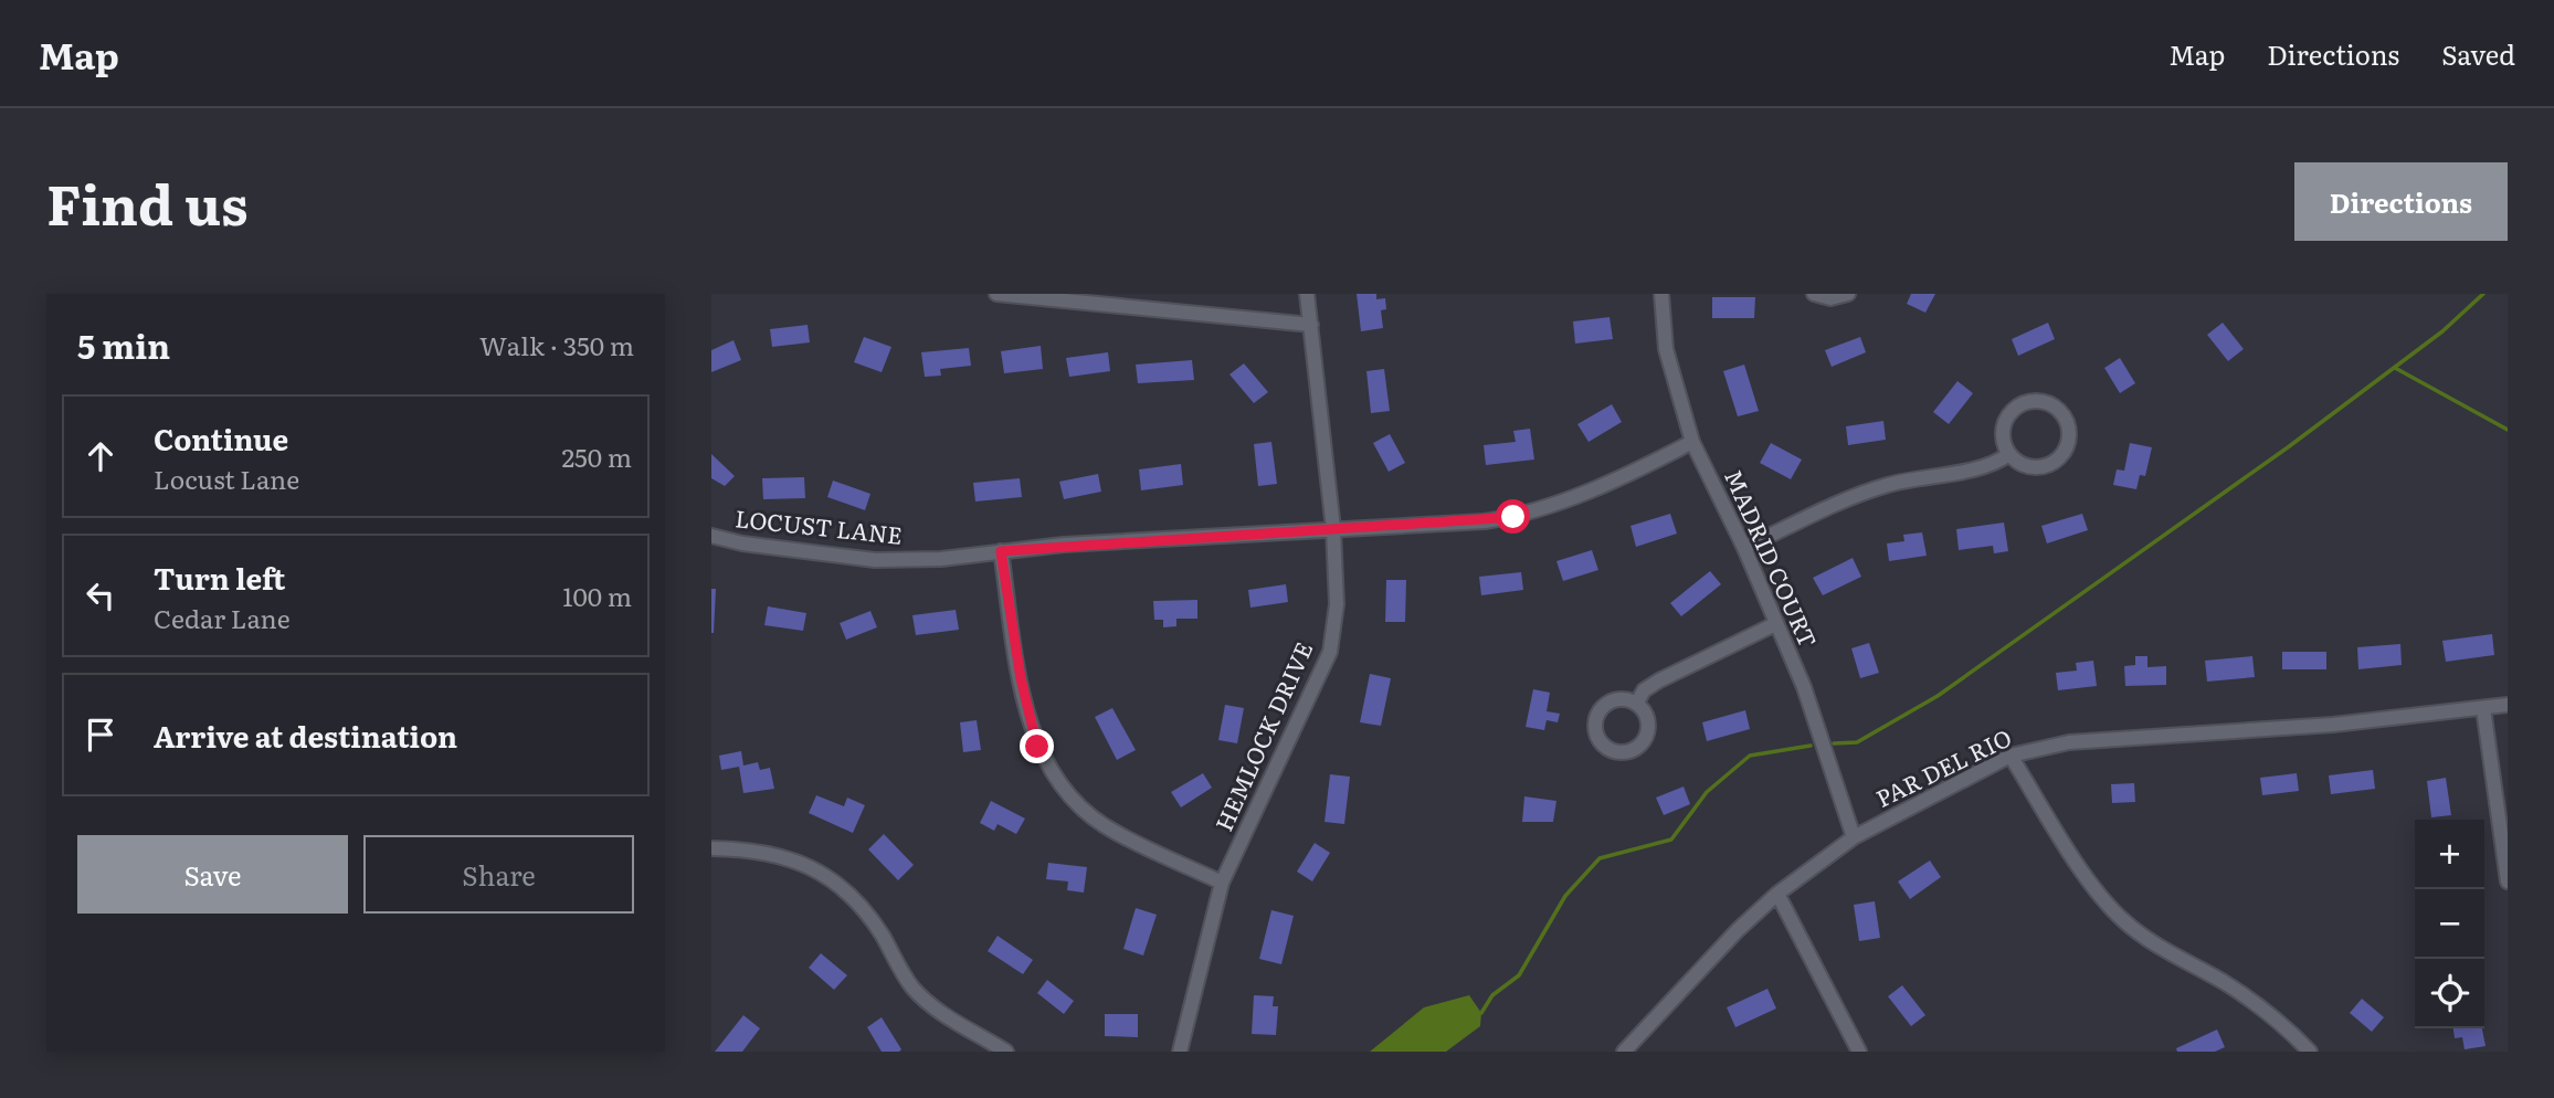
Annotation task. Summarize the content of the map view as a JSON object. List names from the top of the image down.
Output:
{
  "streets": {
    "street": [
      "LOCUST LANE",
      "MADRID COURT",
      "HEMLOCK DRIVE",
      "PAR DEL RIO"
    ]
  },
  "crossings": [
    ["LOCUST LANE", "MADRID COURT"],
    ["LOCUST LANE", "HEMLOCK DRIVE"],
    ["MADRID COURT", "PAR DEL RIO"]
  ],
  "page": {
    "header": "Map",
    "nav": ["Map", "Directions", "Saved"],
    "title": "Find us",
    "buttons": [
      "Directions",
      ["Save", "Share"]
    ],
    "heading": ["5 min", "Walk · 350 m"],
    "list": [
      ["Continue", "Locust Lane", "250 m"],
      ["Turn left", "Cedar Lane", "100 m"],
      "Arrive at destination"
    ],
    "map_buttons": ["+", "−"]
  }
}
